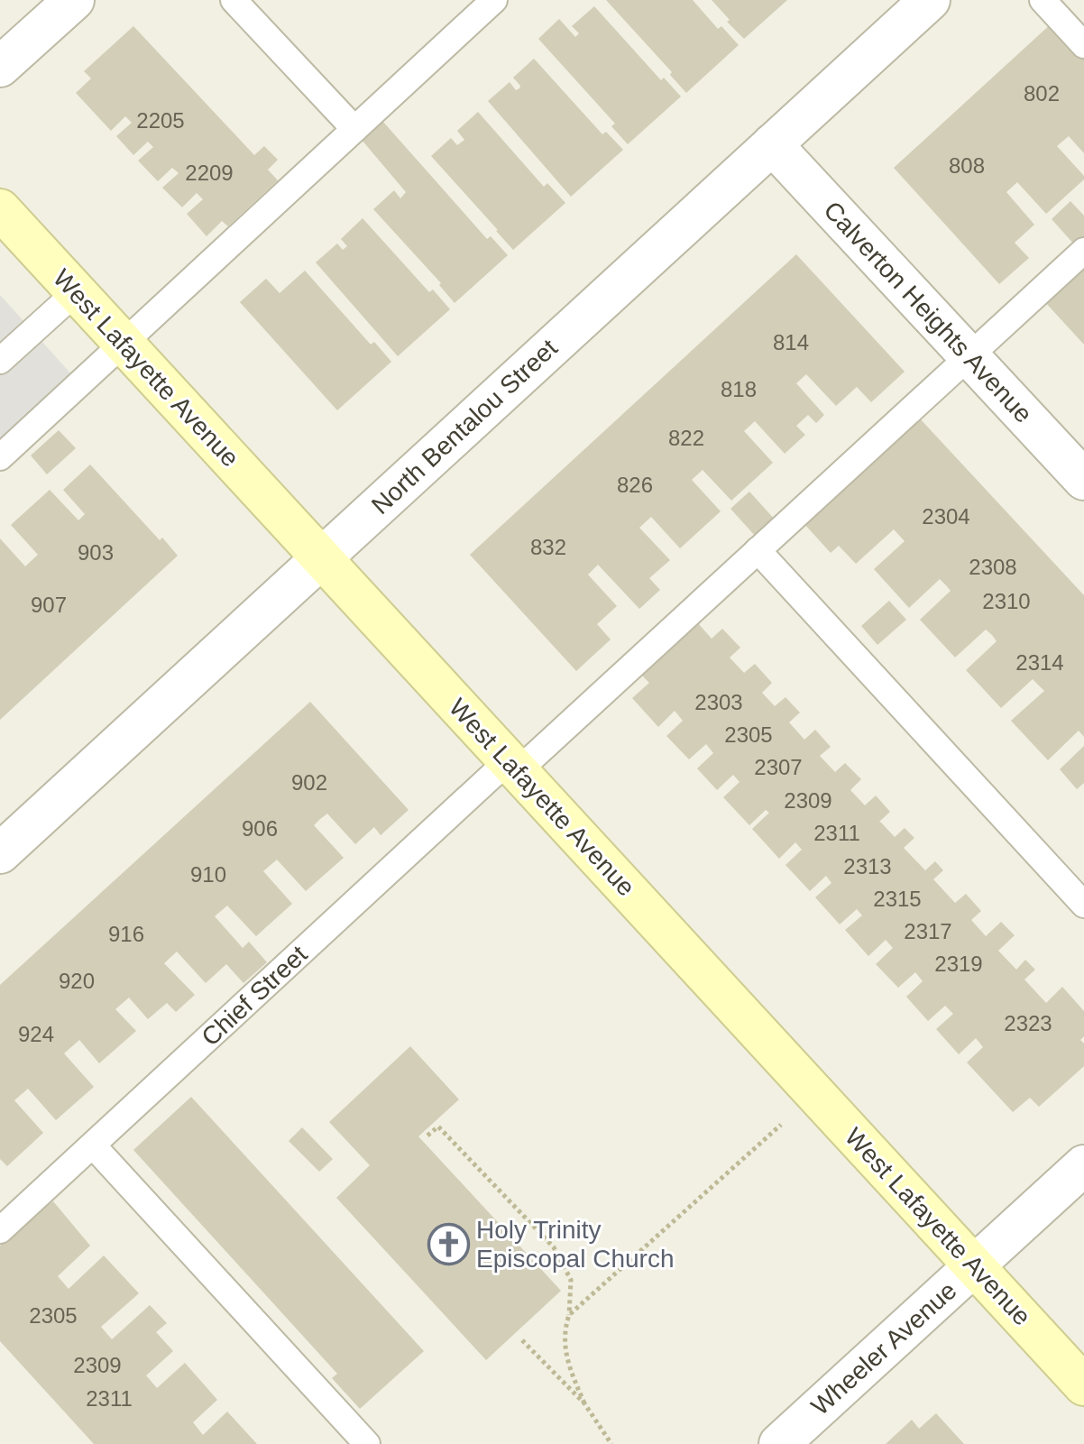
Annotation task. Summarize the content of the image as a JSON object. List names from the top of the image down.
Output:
{
  "streets": {
    "main road": ["West Lafayette Avenue"],
    "street": ["Calverton Heights Avenue", "North Bentalou Street", "Wheeler Avenue"],
    "lane": ["Chief Street"]
  },
  "crossings": [
    ["Calverton Heights Avenue", "North Bentalou Street"],
    ["Calverton Heights Avenue", "Chief Street"],
    ["West Lafayette Avenue", "North Bentalou Street"],
    ["West Lafayette Avenue", "Chief Street"],
    ["West Lafayette Avenue", "Wheeler Avenue"]
  ],
  "places": {
    "church": ["Holy Trinity Episcopal Church"]
  },
  "house_numbers": [
    "802",
    "2205",
    "808",
    "2209",
    "814",
    "818",
    "822",
    "826",
    "2304",
    "832",
    "903",
    "2308",
    "2310",
    "907",
    "2314",
    "2303",
    "2305",
    "2307",
    "902",
    "2309",
    "906",
    "2311",
    "2313",
    "910",
    "2315",
    "2317",
    "916",
    "2319",
    "920",
    "2323",
    "924",
    "2305",
    "2309",
    "2311"
  ]
}
